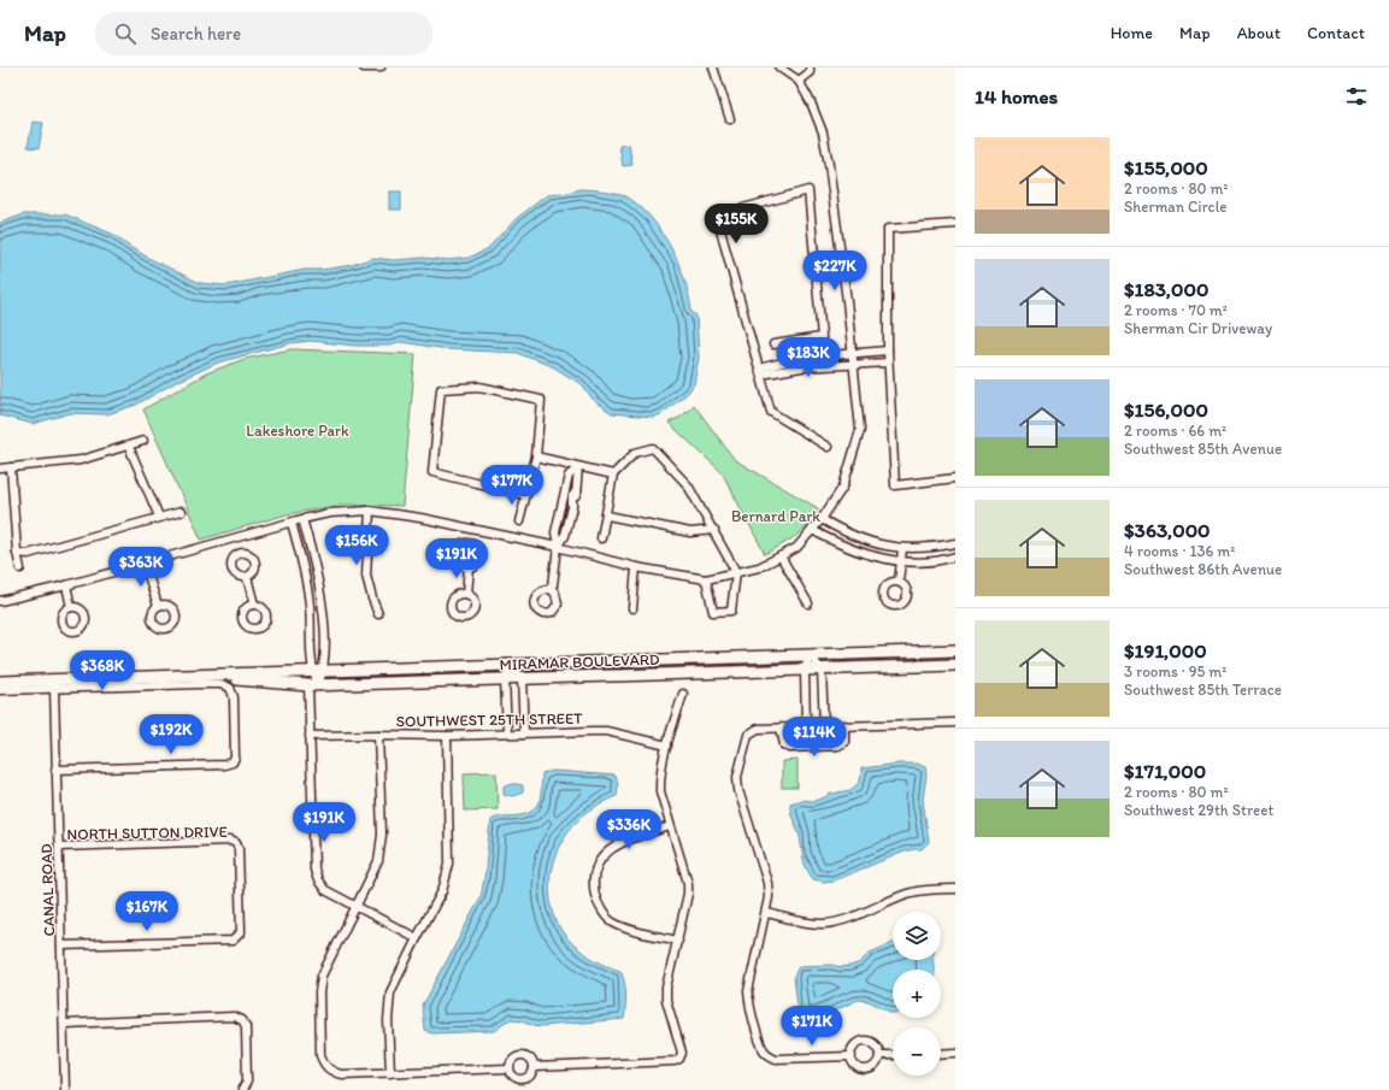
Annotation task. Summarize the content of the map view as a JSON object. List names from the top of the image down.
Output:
{
  "streets": {
    "street": [
      "MIRAMAR BOULEVARD",
      "SOUTHWEST 25TH STREET",
      "NORTH SUTTON DRIVE",
      "CANAL ROAD"
    ]
  },
  "crossings": [
    ["NORTH SUTTON DRIVE", "CANAL ROAD"]
  ],
  "parks": ["Lakeshore Park", "Bernard Park"],
  "page": {
    "header": "Map",
    "search": "Search here",
    "nav": [
      "Home",
      "Map",
      "About",
      "Contact"
    ],
    "heading": "14 homes",
    "list": [
      {
        "name": "$155,000",
        "note": "2 rooms · 80 m² · Sherman Circle"
      },
      {
        "name": "$183,000",
        "note": "2 rooms · 70 m² · Sherman Cir Driveway"
      },
      {
        "name": "$156,000",
        "note": "2 rooms · 66 m² · Southwest 85th Avenue"
      },
      {
        "name": "$363,000",
        "note": "4 rooms · 136 m² · Southwest 86th Avenue"
      },
      {
        "name": "$191,000",
        "note": "3 rooms · 95 m² · Southwest 85th Terrace"
      },
      {
        "name": "$171,000",
        "note": "2 rooms · 80 m² · Southwest 29th Street"
      }
    ],
    "price": [
      "$155K",
      "$227K",
      "$183K",
      "$177K",
      "$156K",
      "$191K",
      "$363K",
      "$368K",
      "$192K",
      "$114K",
      "$191K",
      "$336K",
      "$167K",
      "$171K"
    ],
    "map_buttons": ["+", "−"]
  }
}
